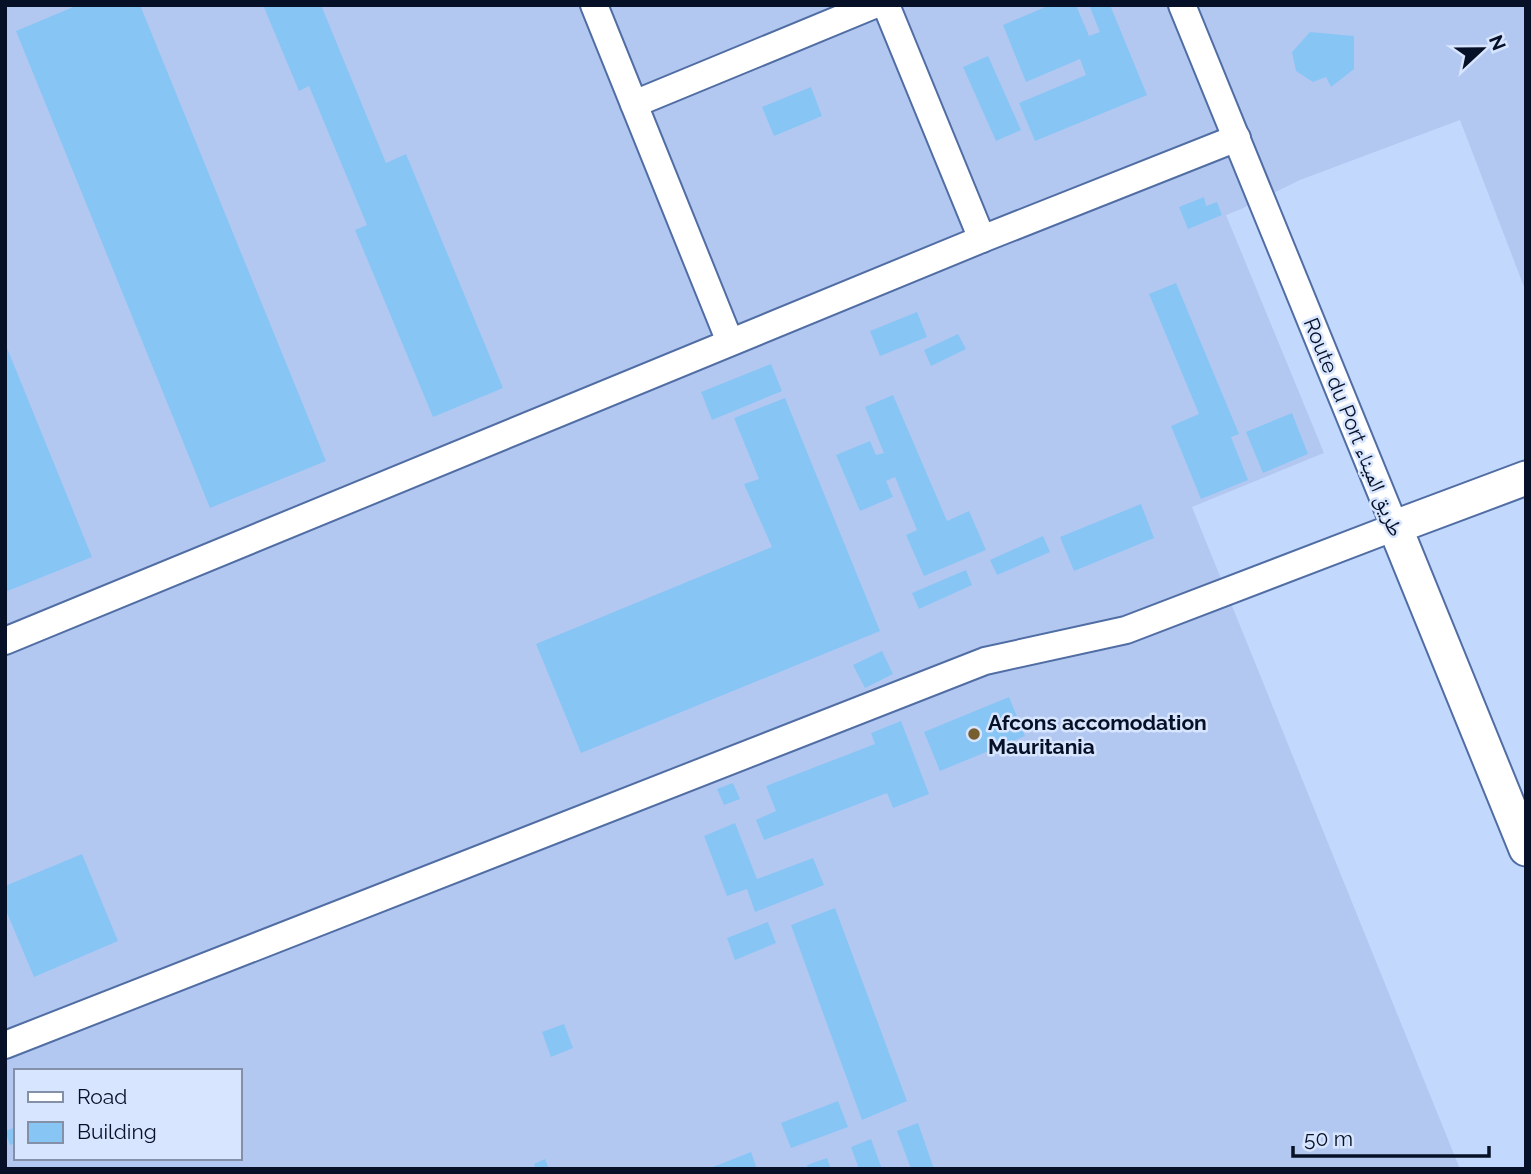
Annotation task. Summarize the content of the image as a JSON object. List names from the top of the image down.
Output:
{
  "streets": {
    "main road": ["Route du Port طريق الميناء"]
  },
  "places": ["Afcons accomodation Mauritania"],
  "legend": ["Road", "Building"],
  "scale_bar": "50 m",
  "north": "right"
}
